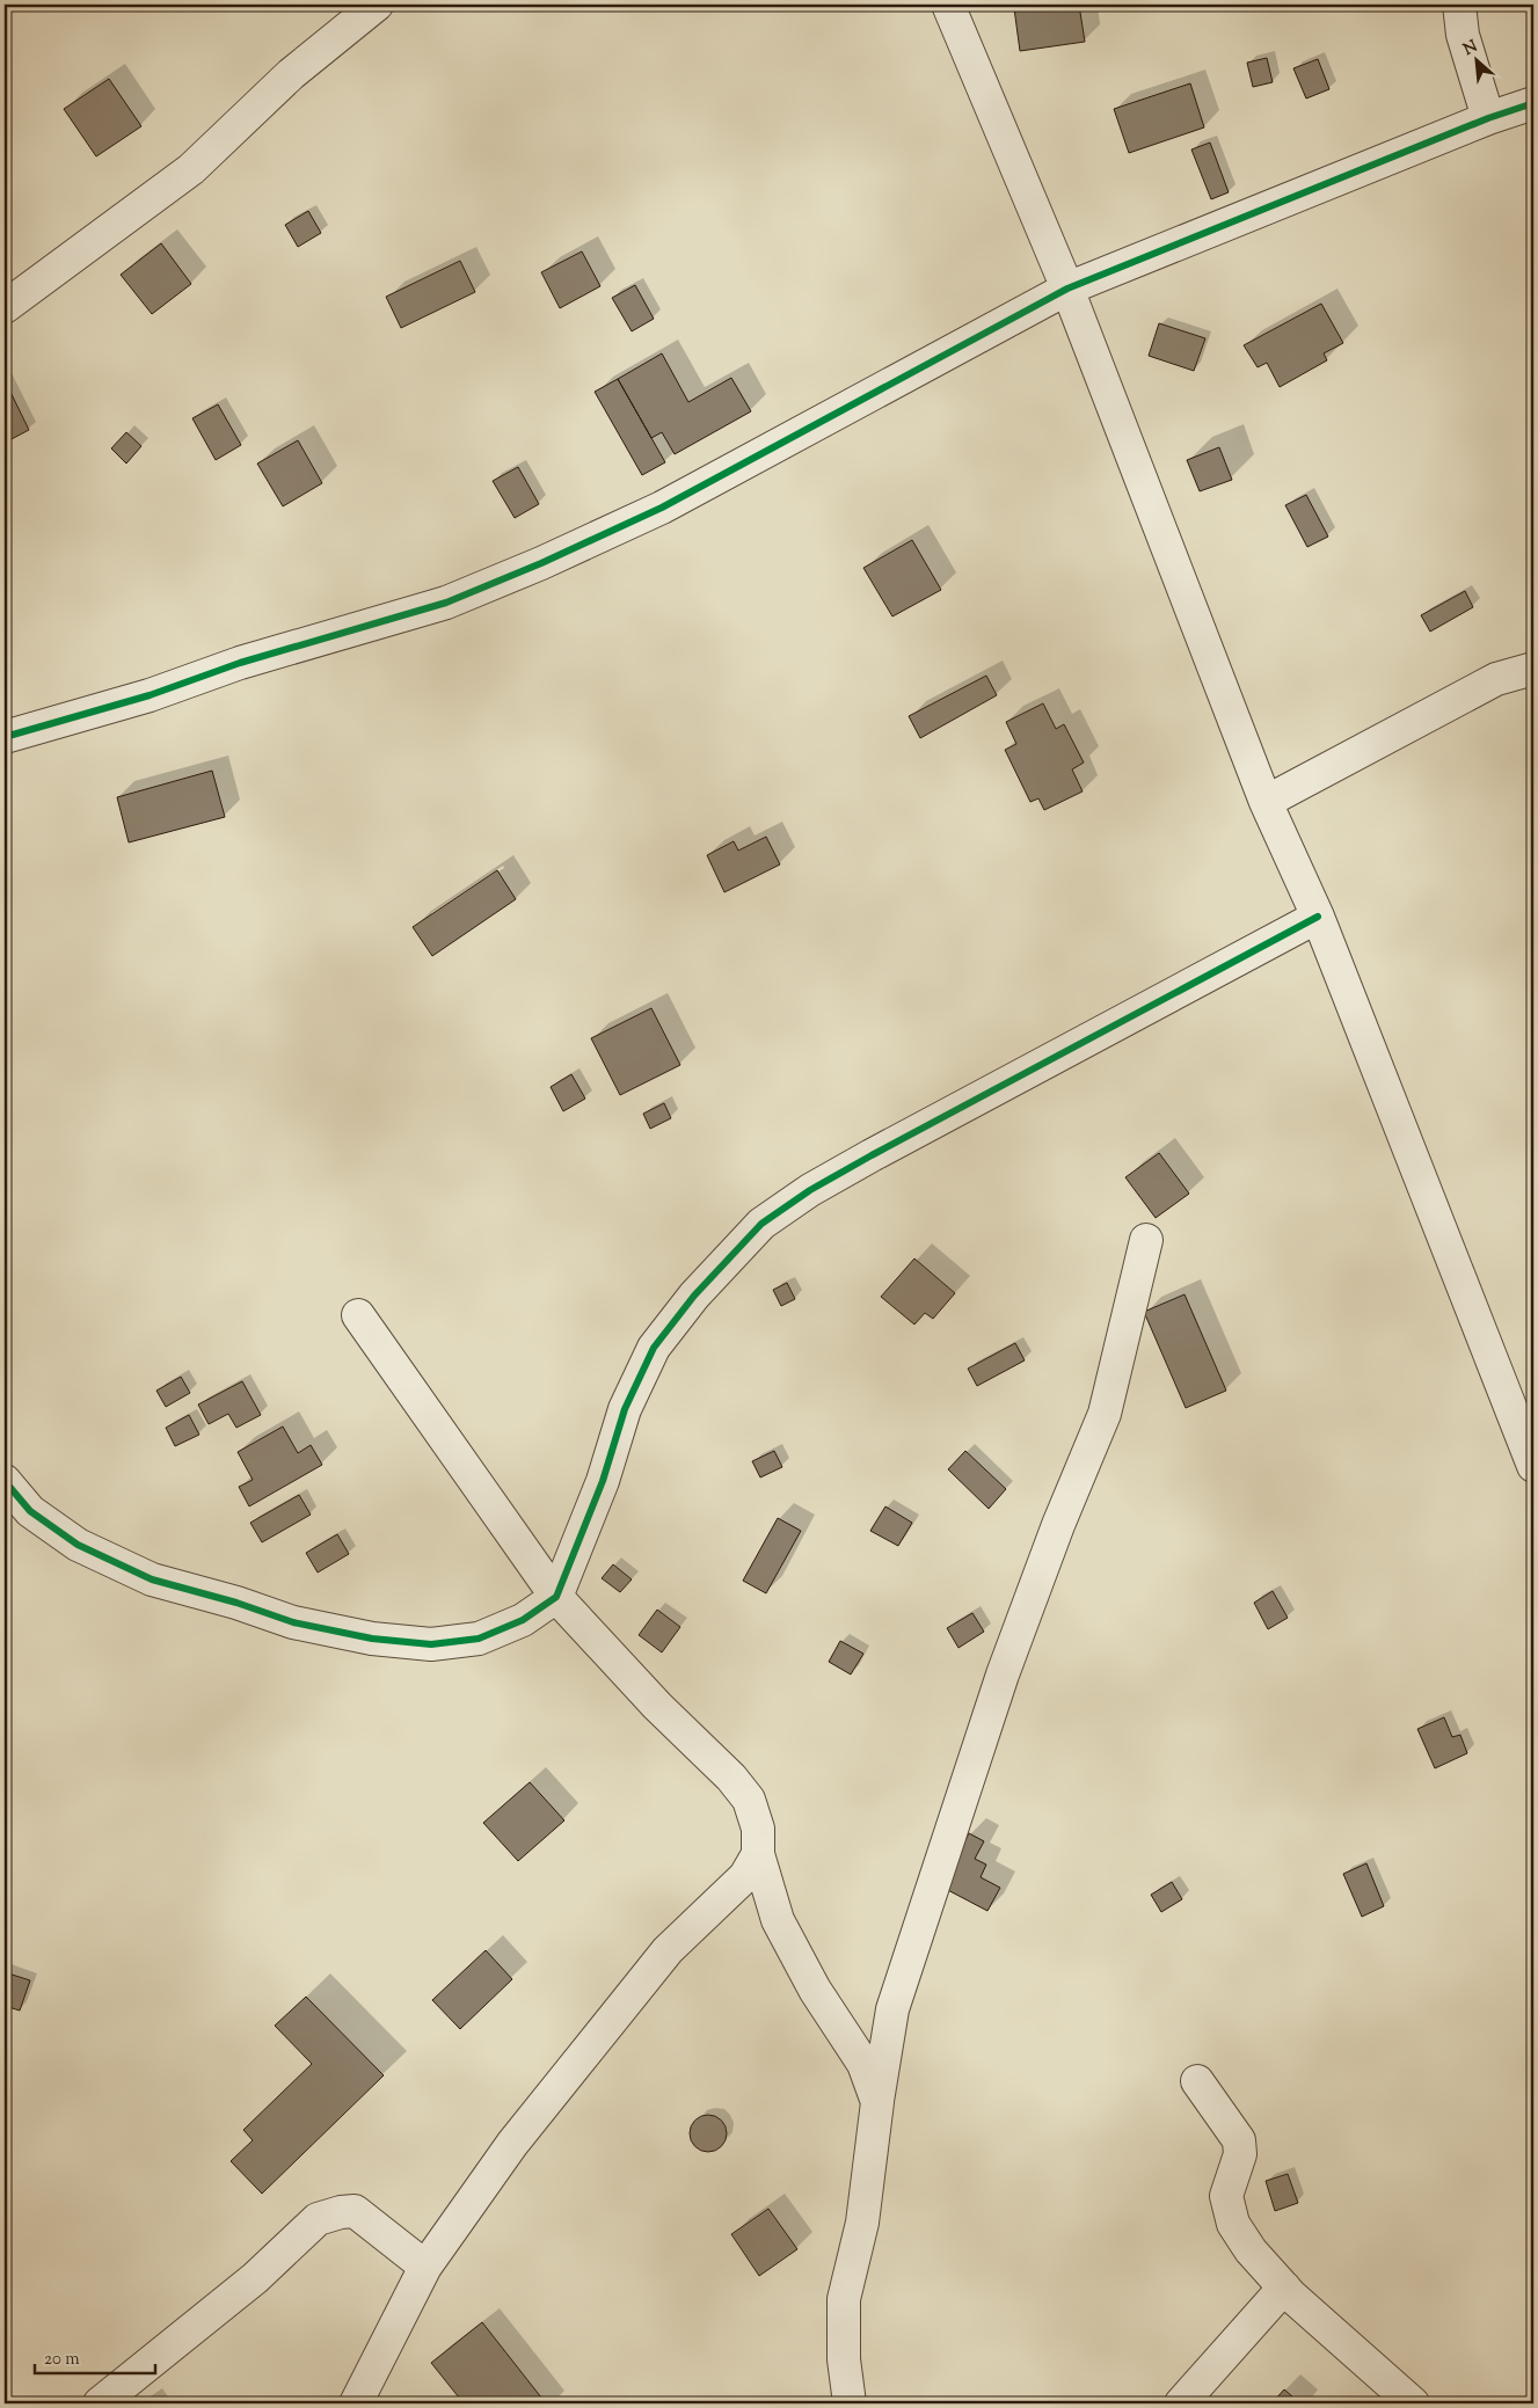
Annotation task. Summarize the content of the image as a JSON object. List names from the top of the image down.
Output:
{
  "scale_bar": "20 m",
  "north": "top left"
}
